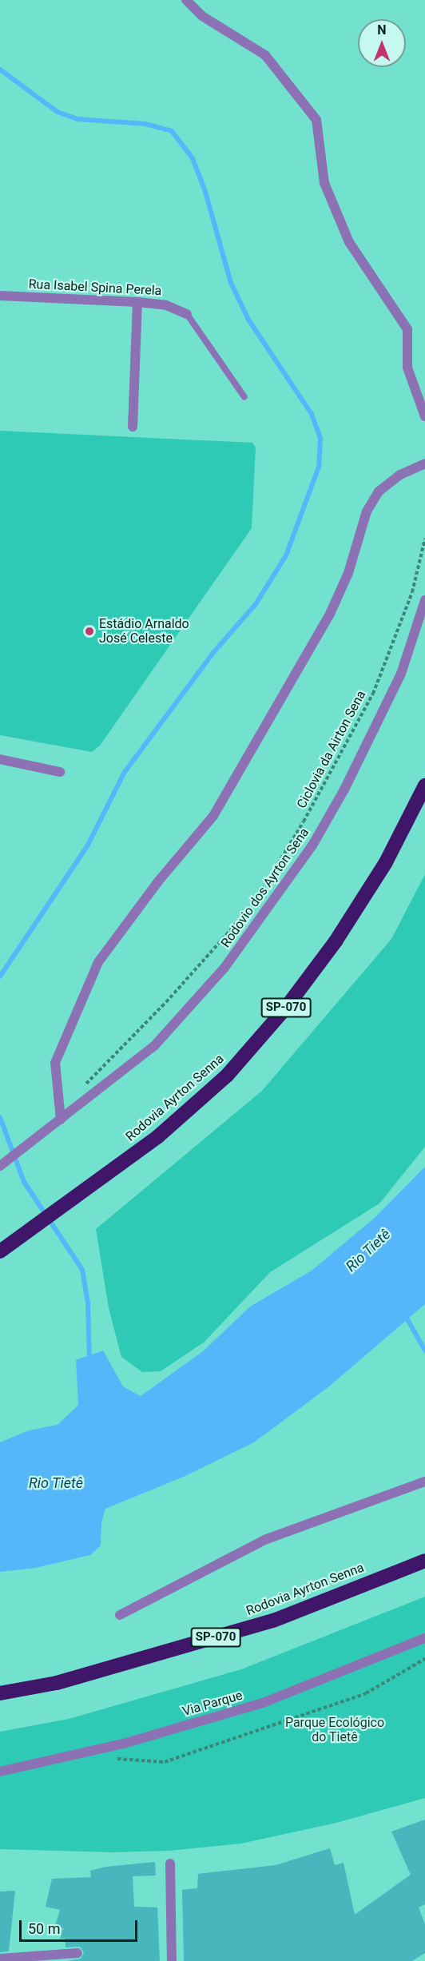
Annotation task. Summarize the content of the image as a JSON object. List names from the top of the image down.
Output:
{
  "streets": {
    "highway": ["SP-070", "Rodovia Ayrton Senna"],
    "street": ["Rua Isabel Spina Perela", "Rodovio dos Ayrton Sena", "Via Parque"],
    "path": ["Ciclovia da Airton Sena"]
  },
  "crossings": [
    ["Ciclovia da Airton Sena", "Rodovio dos Ayrton Sena"]
  ],
  "water": ["Rio Tietê"],
  "parks": ["Parque Ecológico do Tietê"],
  "places": ["Estádio Arnaldo José Celeste"],
  "scale_bar": "50 m",
  "north": "top"
}
